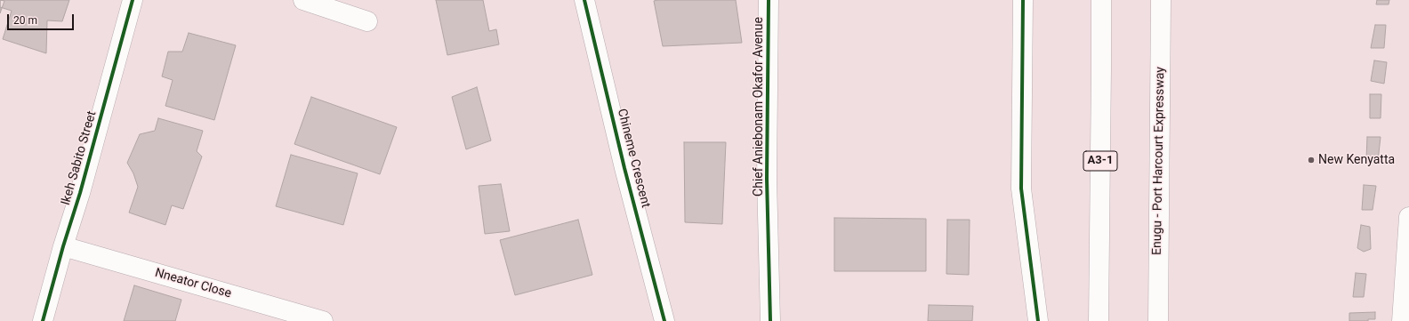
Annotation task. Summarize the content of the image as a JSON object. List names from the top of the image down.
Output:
{
  "streets": {
    "main road": [
      "Chief Aniebonam Okafor Avenue",
      "Ikeh Sabito Street",
      "Chineme Crescent",
      "A3-1",
      "Enugu - Port Harcourt Expressway",
      "Nneator Close"
    ]
  },
  "crossings": [
    ["Ikeh Sabito Street", "Nneator Close"]
  ],
  "places": ["New Kenyatta"],
  "scale_bar": "20 m"
}
